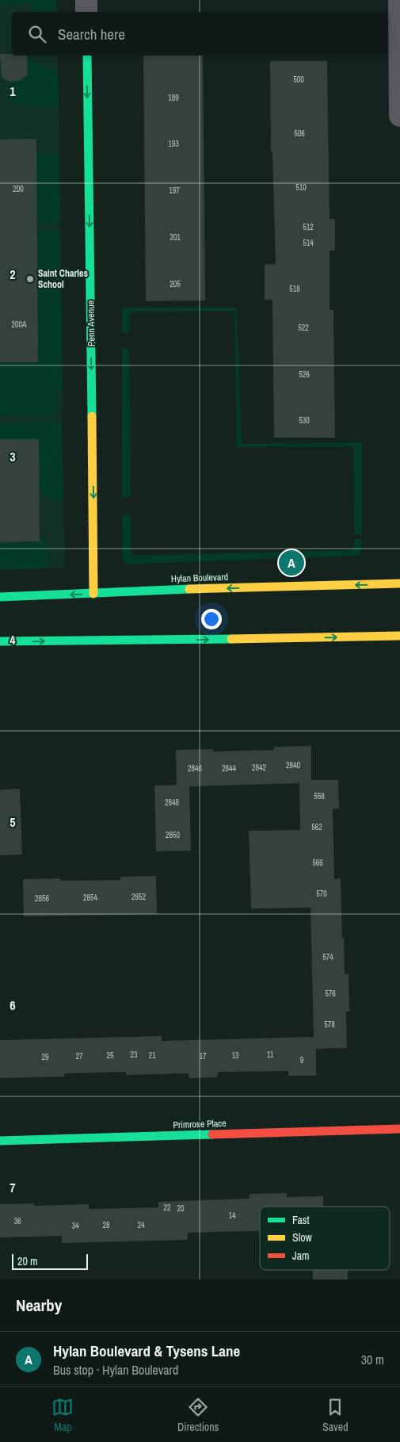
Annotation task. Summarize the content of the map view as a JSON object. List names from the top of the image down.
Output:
{
  "streets": {
    "street": ["Penn Avenue", "Hylan Boulevard", "Primrose Place"]
  },
  "crossings": [
    ["Penn Avenue", "Hylan Boulevard"]
  ],
  "one_way": ["Penn Avenue"],
  "places": ["Saint Charles School"],
  "house_numbers": [
    "500",
    "189",
    "506",
    "193",
    "510",
    "200",
    "197",
    "512",
    "201",
    "514",
    "205",
    "518",
    "200A",
    "522",
    "526",
    "530",
    "2840",
    "2842",
    "2846",
    "2844",
    "558",
    "2848",
    "562",
    "2850",
    "566",
    "570",
    "2852",
    "2854",
    "2856",
    "574",
    "576",
    "578",
    "23",
    "11",
    "25",
    "21",
    "13",
    "27",
    "17",
    "29",
    "9",
    "22",
    "20",
    "14",
    "36",
    "28",
    "24",
    "34"
  ],
  "legend": ["Fast", "Slow", "Jam"],
  "scale_bar": "20 m",
  "page": {
    "search": "Search here",
    "pins": "A",
    "scale": "20 m",
    "heading": "Nearby",
    "list": [
      {
        "mark": "A",
        "name": "Hylan Boulevard & Tysens Lane",
        "note": "Bus stop · Hylan Boulevard",
        "value": "30 m"
      }
    ],
    "nav": ["Map", "Directions", "Saved"]
  },
  "grid": {
    "rows": [
      "1",
      "2",
      "3",
      "4",
      "5",
      "6",
      "7"
    ]
  }
}
